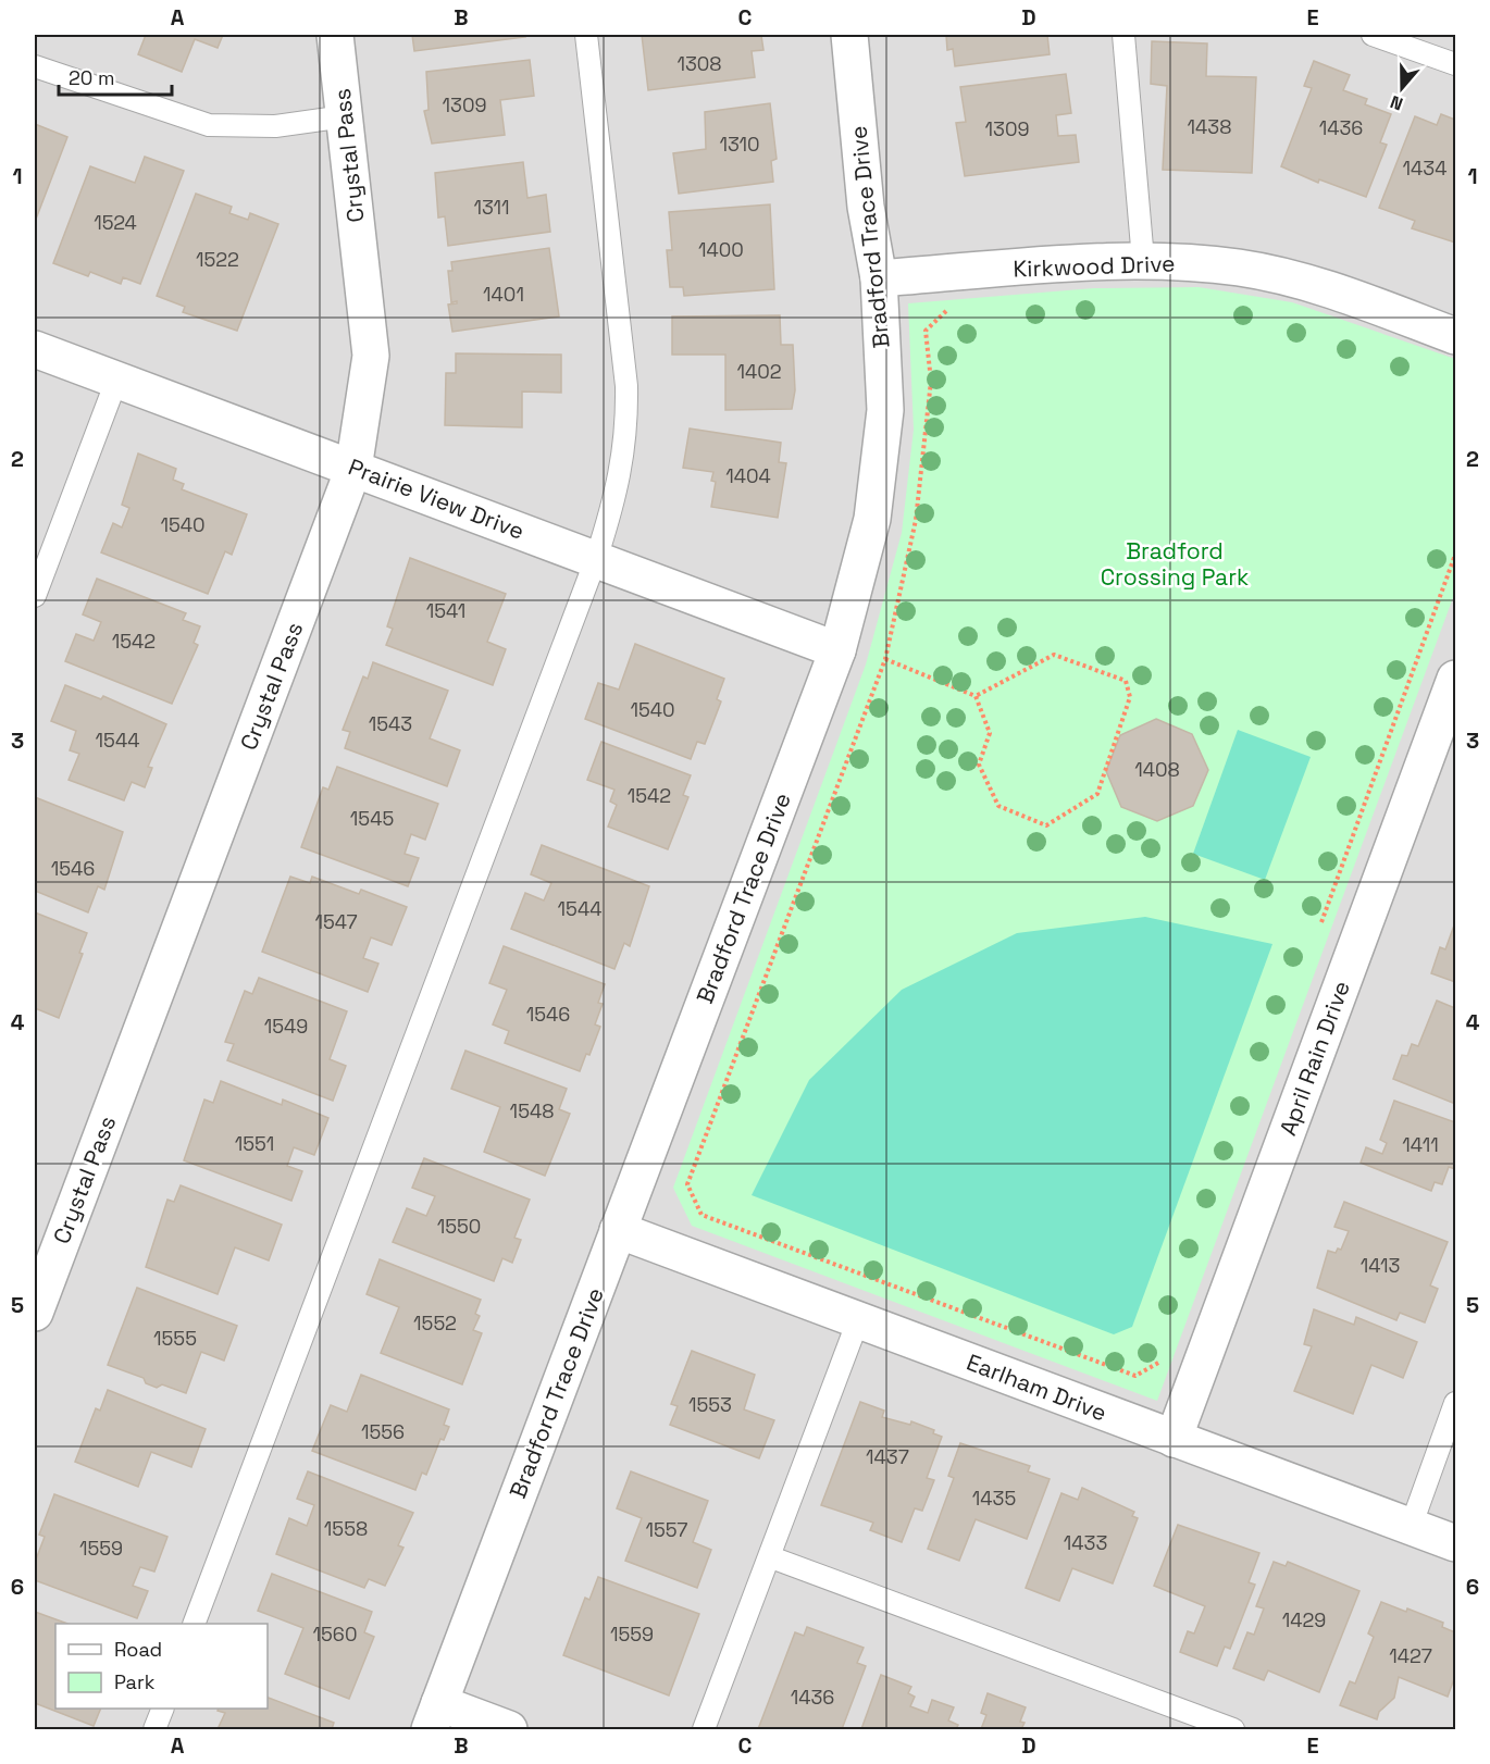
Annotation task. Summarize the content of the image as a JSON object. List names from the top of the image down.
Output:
{
  "streets": {
    "street": [
      "Crystal Pass",
      "Bradford Trace Drive",
      "Kirkwood Drive",
      "Prairie View Drive",
      "April Rain Drive",
      "Earlham Drive"
    ]
  },
  "crossings": [
    ["Crystal Pass", "Prairie View Drive"],
    ["Bradford Trace Drive", "Kirkwood Drive"],
    ["Bradford Trace Drive", "Prairie View Drive"],
    ["Bradford Trace Drive", "Earlham Drive"],
    ["April Rain Drive", "Earlham Drive"]
  ],
  "parks": ["Bradford Crossing Park"],
  "house_numbers": [
    "1308",
    "1309",
    "1438",
    "1436",
    "1309",
    "1310",
    "1434",
    "1311",
    "1524",
    "1400",
    "1522",
    "1401",
    "1402",
    "1404",
    "1540",
    "1541",
    "1542",
    "1540",
    "1543",
    "1544",
    "1408",
    "1542",
    "1545",
    "1546",
    "1544",
    "1547",
    "1546",
    "1549",
    "1548",
    "1551",
    "1411",
    "1550",
    "1413",
    "1552",
    "1555",
    "1553",
    "1556",
    "1437",
    "1435",
    "1558",
    "1557",
    "1433",
    "1559",
    "1429",
    "1560",
    "1559",
    "1427",
    "1436"
  ],
  "legend": ["Road", "Park"],
  "scale_bar": "20 m",
  "north": "bottom",
  "grid": {
    "columns": [
      "A",
      "B",
      "C",
      "D",
      "E"
    ],
    "rows": [
      "1",
      "2",
      "3",
      "4",
      "5",
      "6"
    ]
  }
}
